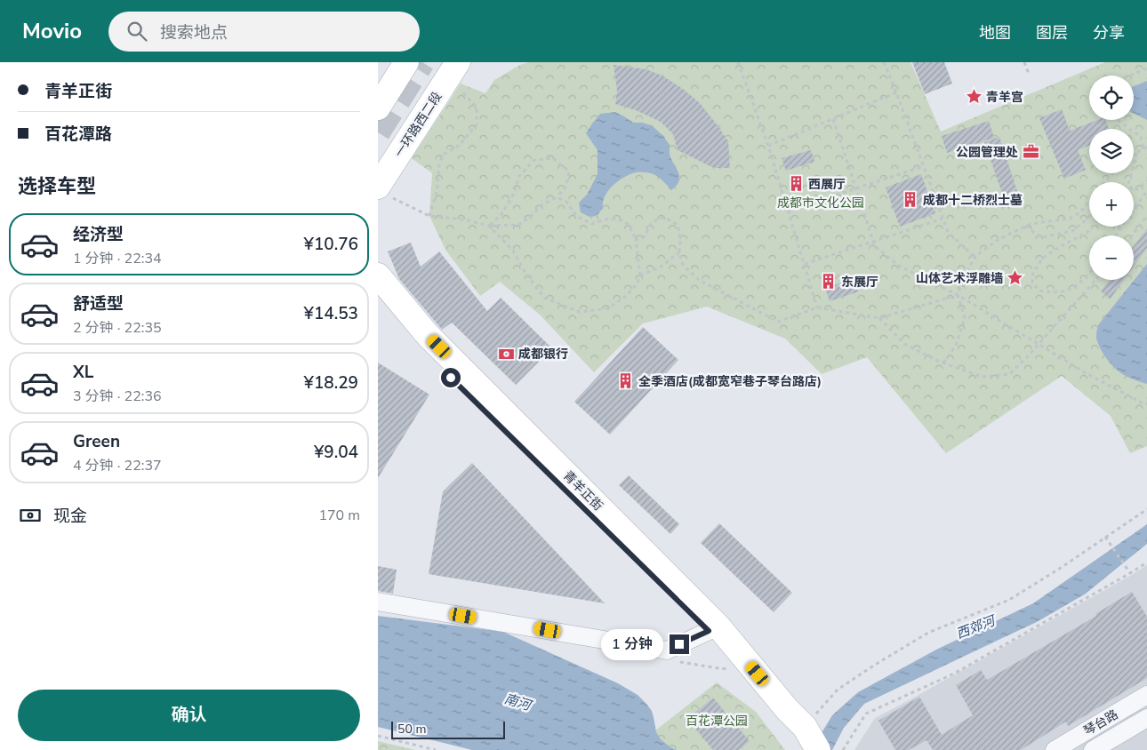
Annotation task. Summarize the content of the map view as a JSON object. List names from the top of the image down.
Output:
{
  "streets": {
    "main road": ["一环路西二段", "青羊正街"],
    "street": ["琴台路"]
  },
  "water": ["西郊河", "南河"],
  "parks": ["成都市文化公园", "百花潭公园"],
  "places": {
    "place": ["青羊宫", "山体艺术浮雕墙"],
    "office": ["公园管理处"],
    "building": [
      "西展厅",
      "成都十二桥烈士墓",
      "东展厅",
      "全季酒店(成都宽窄巷子琴台路店)"
    ],
    "bank": ["成都银行"]
  },
  "scale_bar": "50 m",
  "page": {
    "header": "Movio",
    "search": "搜索地点",
    "nav": ["地图", "图层", "分享"],
    "banner": ["青羊正街", "百花潭路"],
    "map_buttons": ["+", "−"],
    "heading": "选择车型",
    "list": [
      {
        "name": "经济型",
        "note": "1 分钟 · 22:34",
        "value": "¥10.76"
      },
      {
        "name": "舒适型",
        "note": "2 分钟 · 22:35",
        "value": "¥14.53"
      },
      {
        "name": "XL",
        "note": "3 分钟 · 22:36",
        "value": "¥18.29"
      },
      {
        "name": "Green",
        "note": "4 分钟 · 22:37",
        "value": "¥9.04"
      }
    ],
    "pay": ["现金", "170 m"],
    "bubble": "1 分钟",
    "buttons": "确认",
    "scale": "50 m"
  }
}
